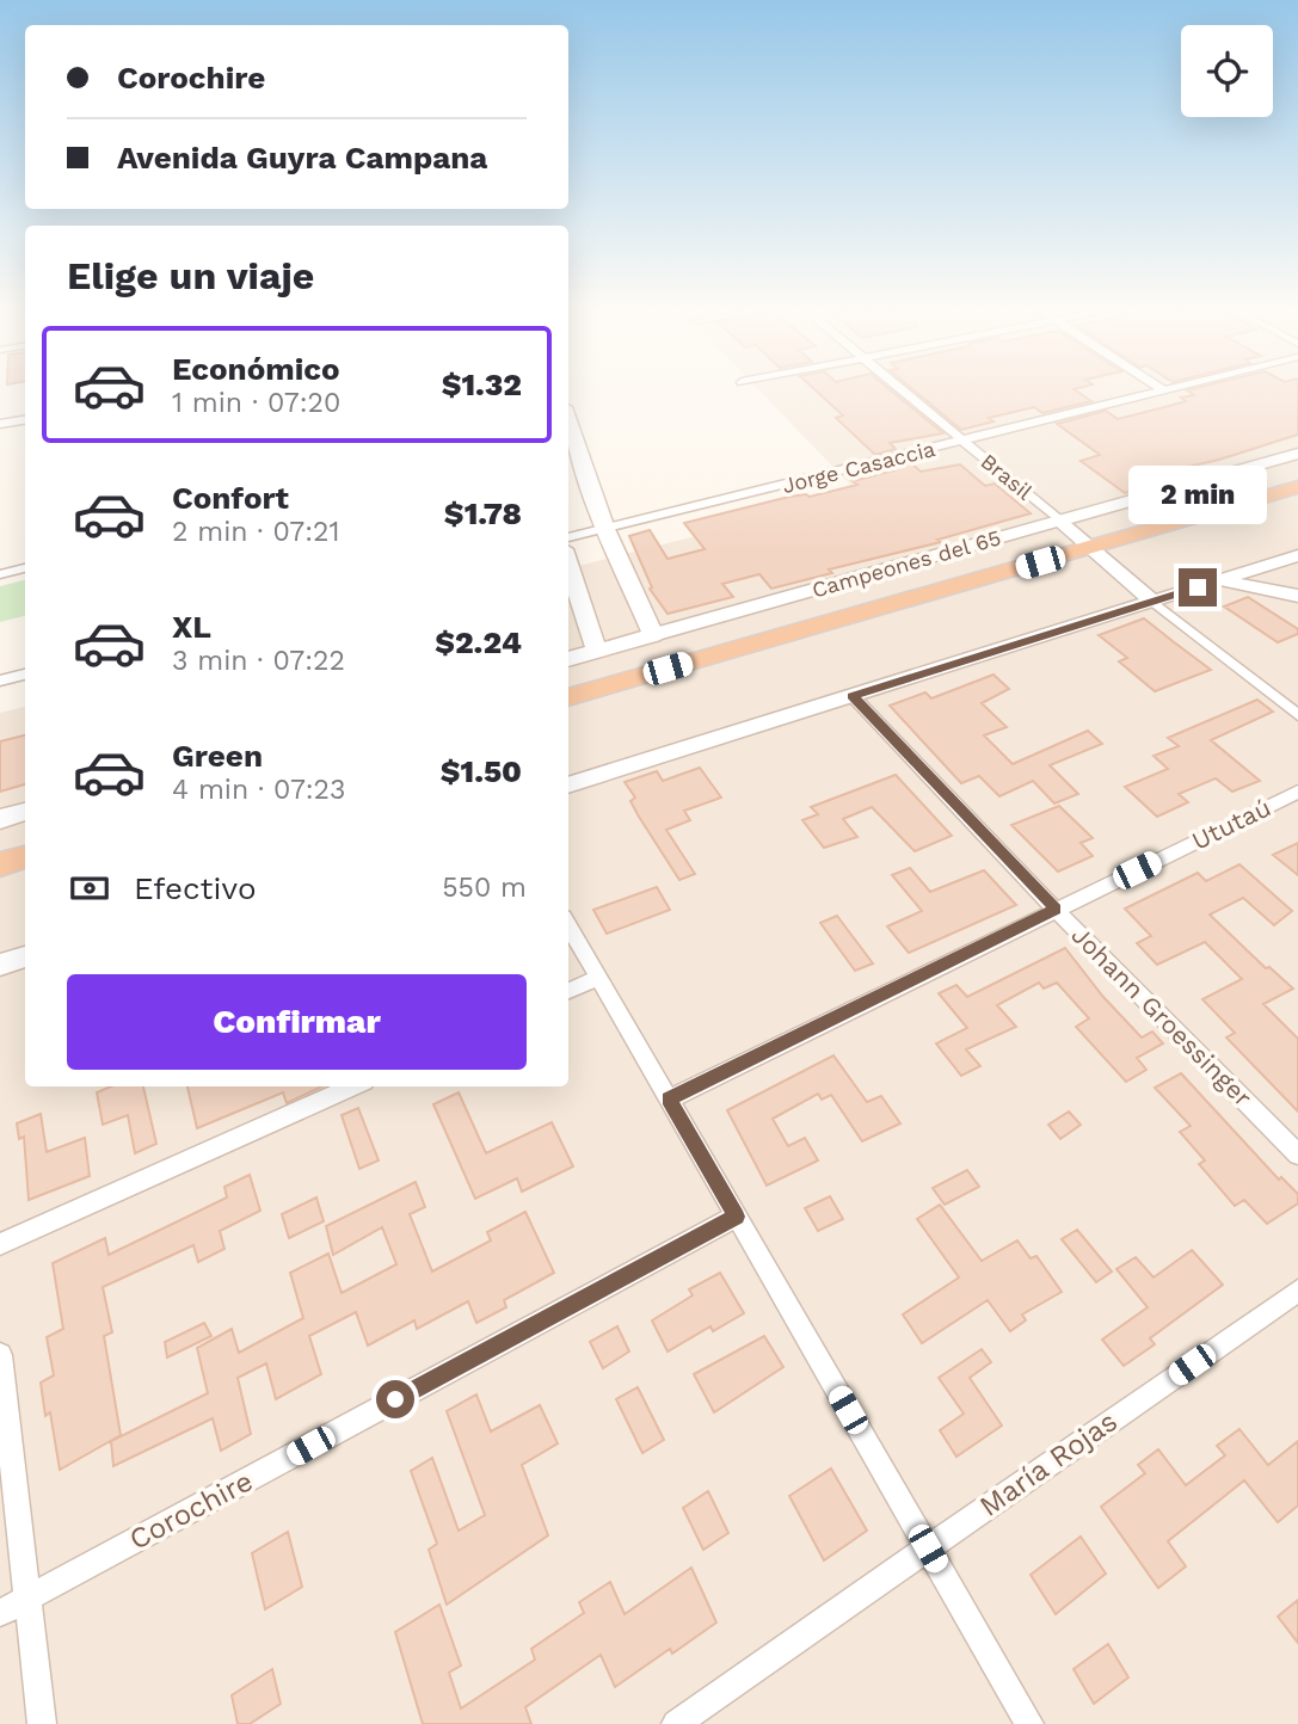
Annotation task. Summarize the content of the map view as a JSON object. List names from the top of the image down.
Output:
{
  "streets": {
    "main road": ["Campeones del 65"],
    "street": [
      "Jorge Casaccia",
      "Brasil",
      "Ututaú",
      "Johann Groessinger",
      "María Rojas",
      "Corochire"
    ]
  },
  "crossings": [
    ["Jorge Casaccia", "Brasil"],
    ["Brasil", "Campeones del 65"],
    ["Ututaú", "Johann Groessinger"]
  ],
  "page": {
    "banner": ["Corochire", "Avenida Guyra Campana"],
    "heading": "Elige un viaje",
    "list": [
      {
        "name": "Económico",
        "note": "1 min · 07:20",
        "value": "$1.32"
      },
      {
        "name": "Confort",
        "note": "2 min · 07:21",
        "value": "$1.78"
      },
      {
        "name": "XL",
        "note": "3 min · 07:22",
        "value": "$2.24"
      },
      {
        "name": "Green",
        "note": "4 min · 07:23",
        "value": "$1.50"
      }
    ],
    "bubble": "2 min",
    "pay": ["Efectivo", "550 m"],
    "buttons": "Confirmar"
  }
}
